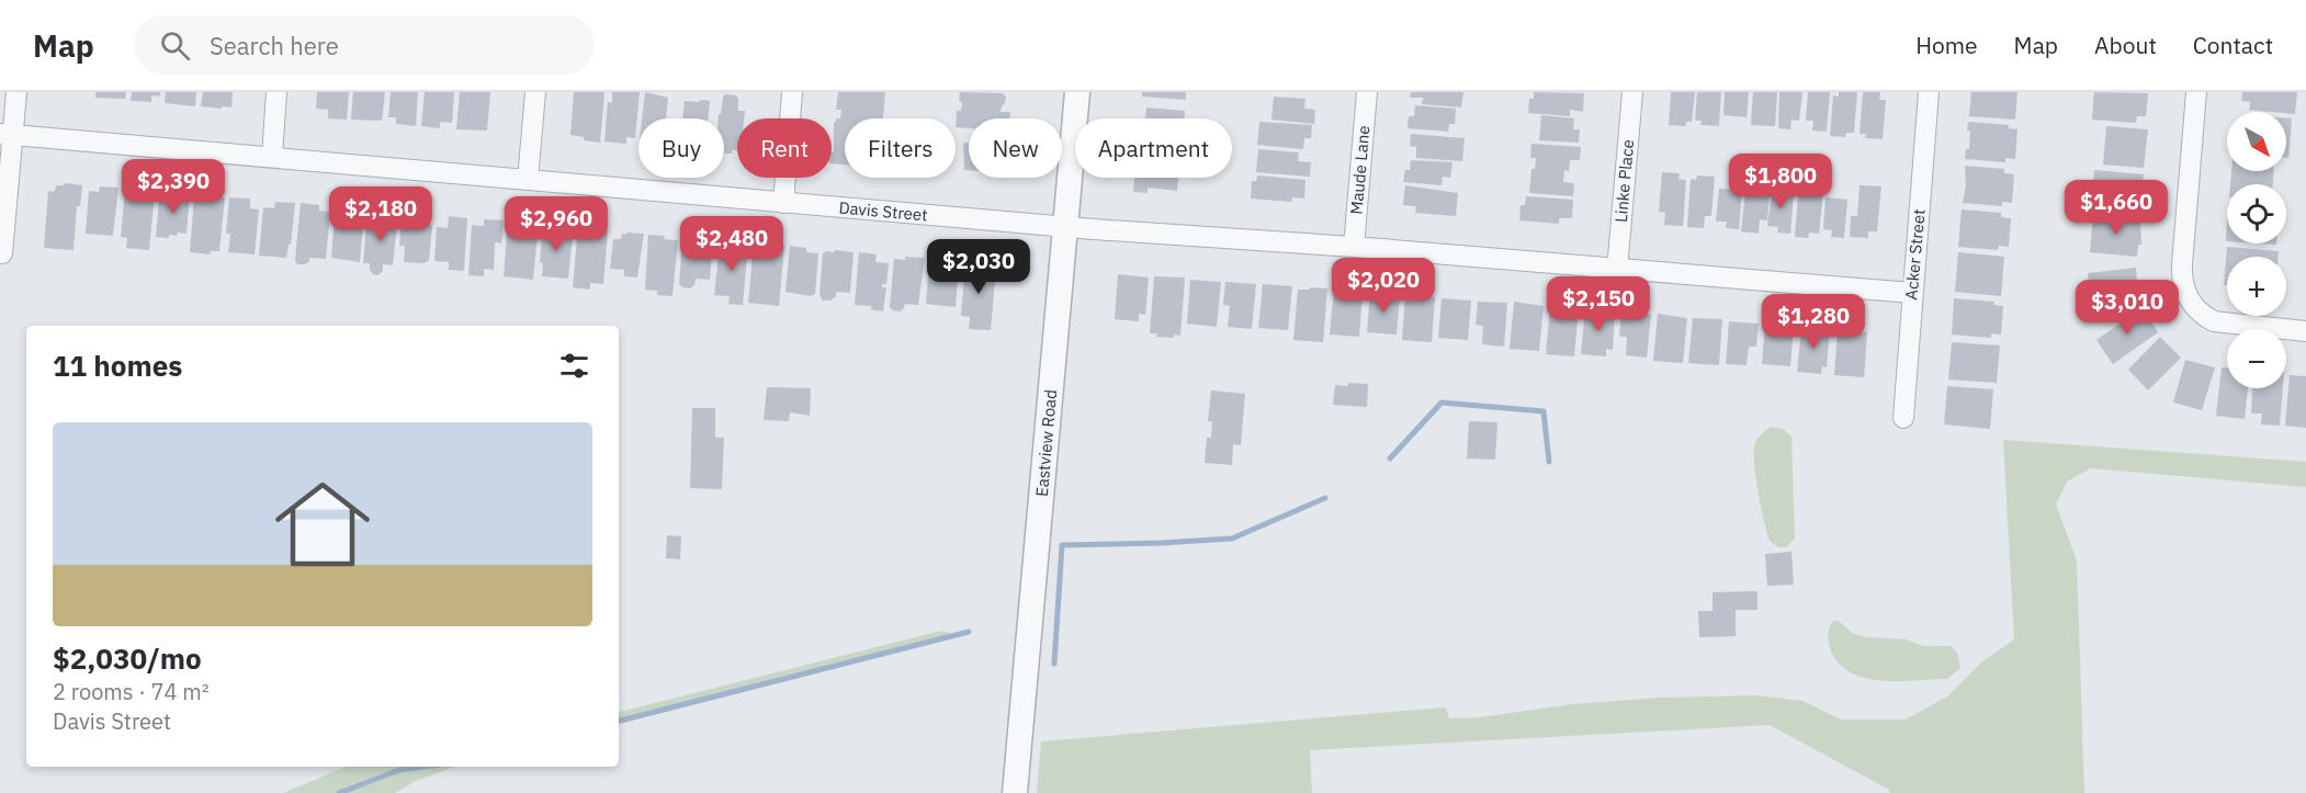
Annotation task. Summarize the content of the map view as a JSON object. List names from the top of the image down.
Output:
{
  "streets": {
    "street": [
      "Maude Lane",
      "Linke Place",
      "Davis Street",
      "Acker Street",
      "Eastview Road"
    ]
  },
  "crossings": [
    ["Maude Lane", "Davis Street"],
    ["Linke Place", "Davis Street"],
    ["Davis Street", "Acker Street"],
    ["Davis Street", "Eastview Road"]
  ],
  "north": "bottom right",
  "page": {
    "header": "Map",
    "search": "Search here",
    "nav": [
      "Home",
      "Map",
      "About",
      "Contact"
    ],
    "map_buttons": ["+", "−"],
    "chip": [
      "Buy",
      "Rent",
      "Filters",
      "New",
      "Apartment"
    ],
    "price": [
      "$1,800",
      "$2,390",
      "$1,660",
      "$2,180",
      "$2,960",
      "$2,480",
      "$2,030",
      "$2,020",
      "$2,150",
      "$3,010",
      "$1,280"
    ],
    "heading": "11 homes",
    "list": [
      {
        "name": "$2,030/mo",
        "note": "2 rooms · 74 m² · Davis Street"
      }
    ]
  }
}
